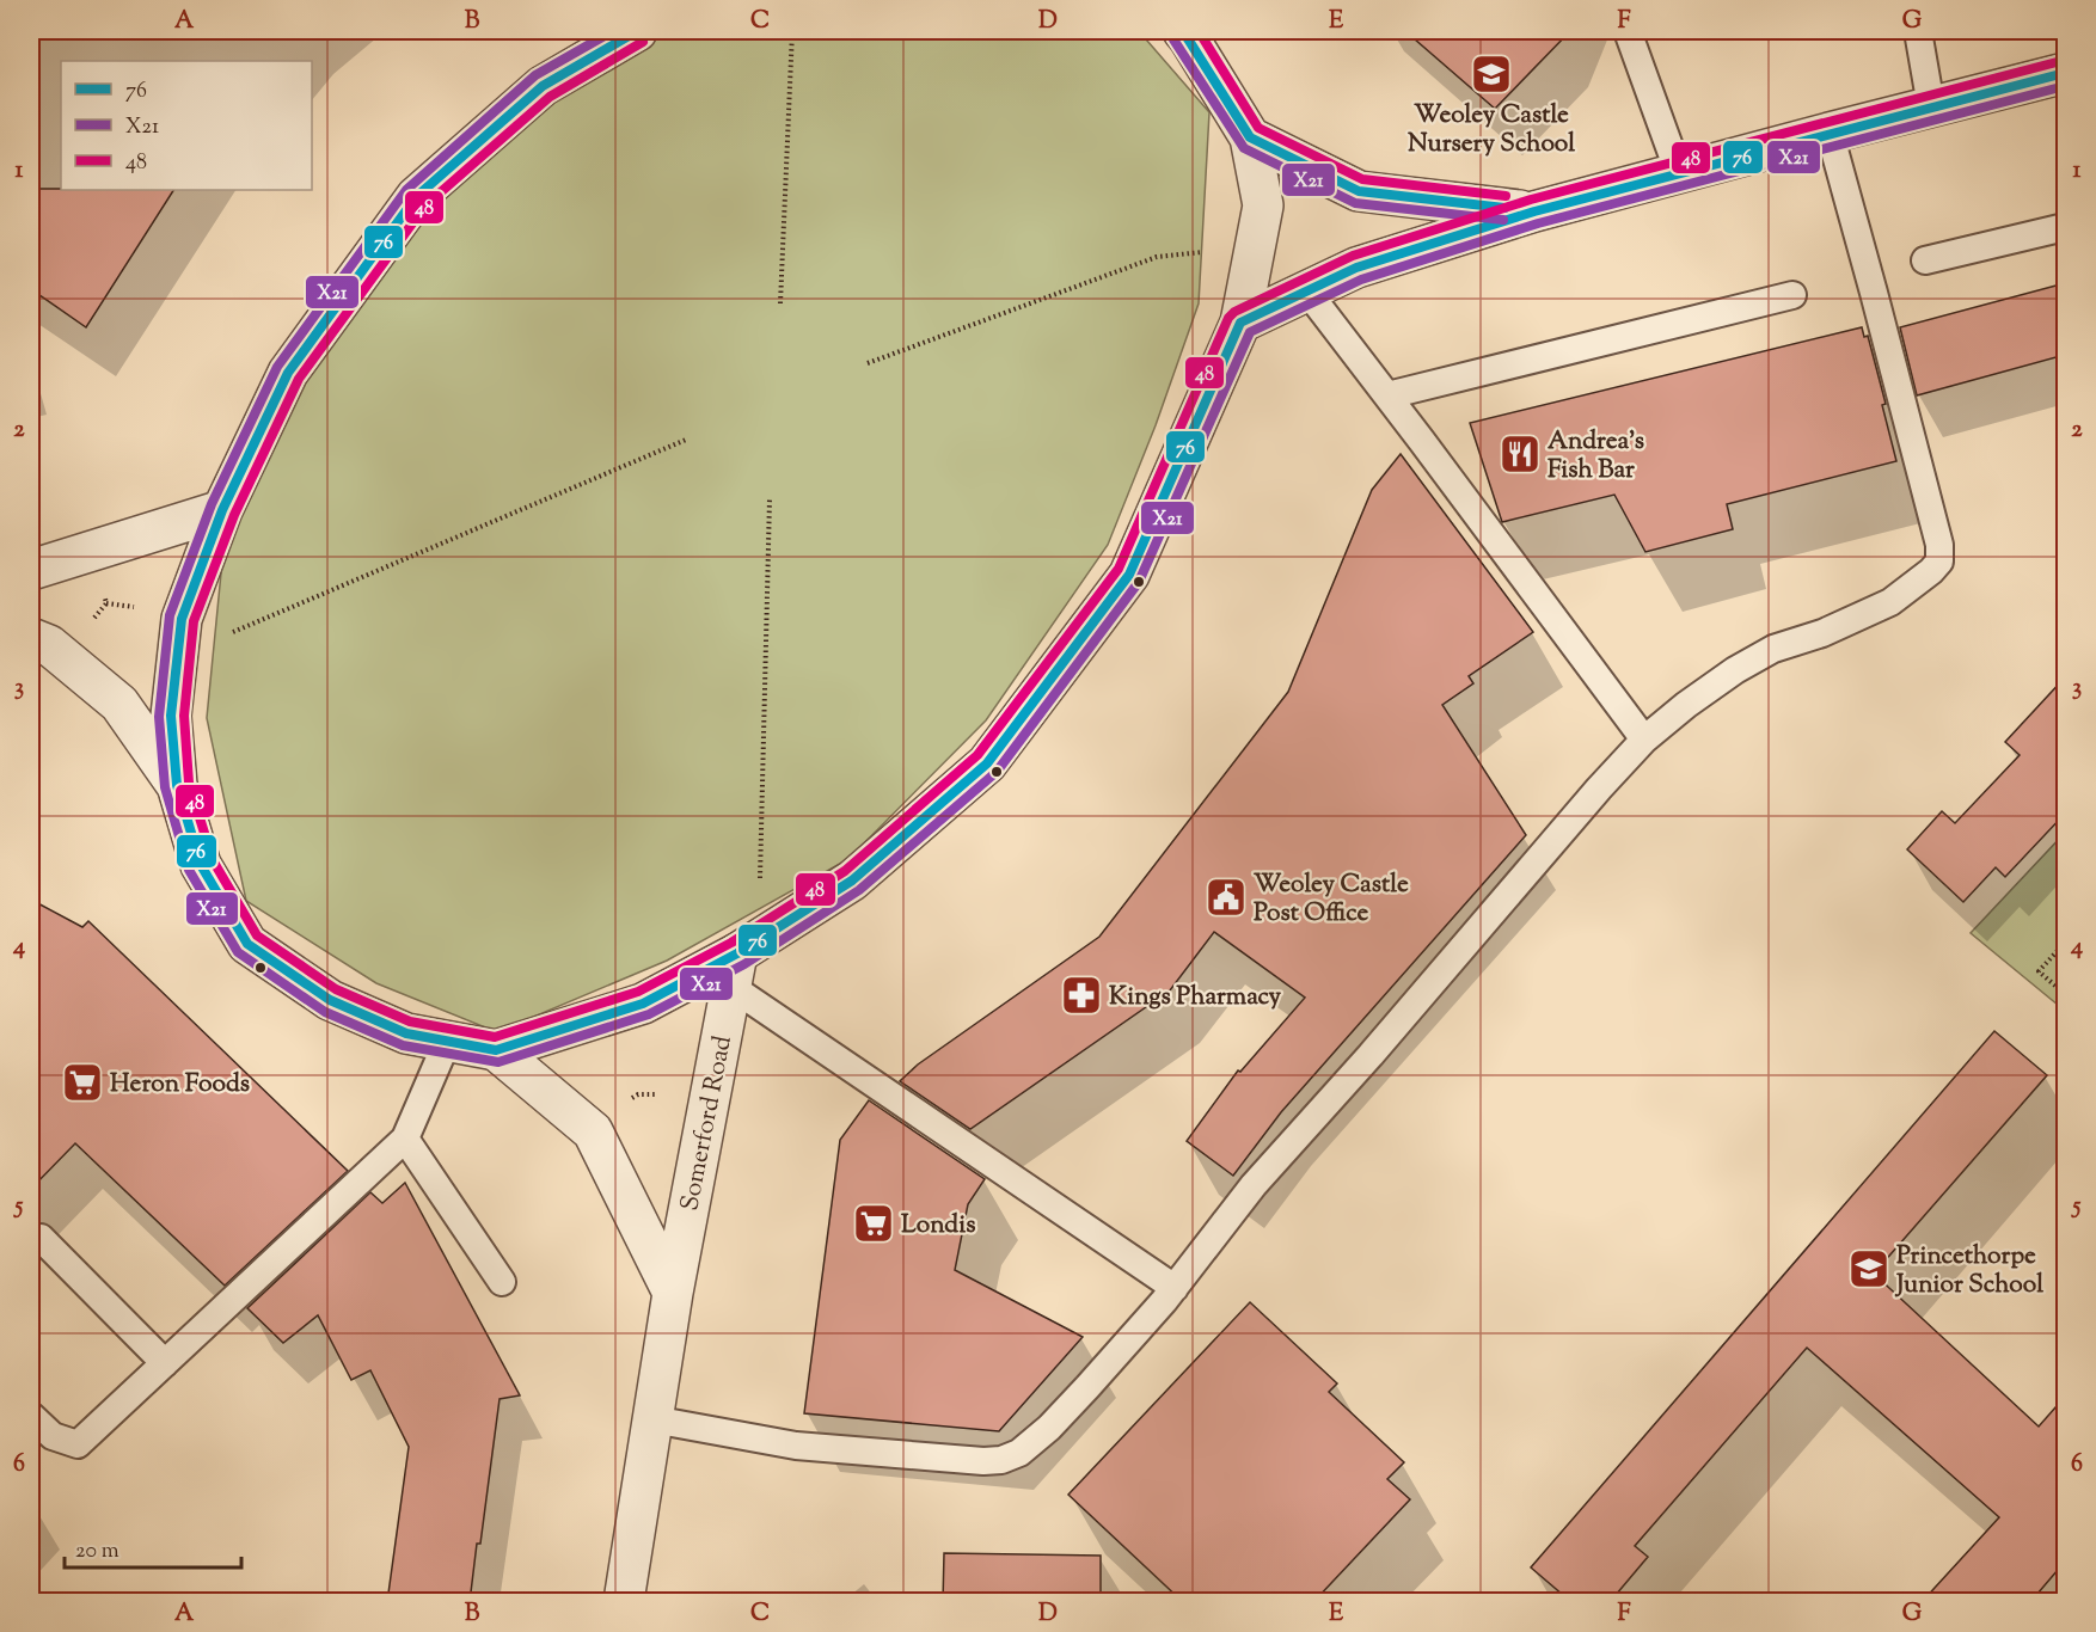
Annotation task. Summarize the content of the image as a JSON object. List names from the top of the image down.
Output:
{
  "streets": {
    "street": ["Somerford Road"]
  },
  "places": {
    "school or university": ["Weoley Castle Nursery School", "Princethorpe Junior School"],
    "restaurant": ["Andrea's Fish Bar"],
    "public building": ["Weoley Castle Post Office"],
    "pharmacy": ["Kings Pharmacy"],
    "supermarket": ["Heron Foods", "Londis"]
  },
  "lines": ["transit line 76", "transit line X21", "transit line 48"],
  "legend": ["76", "X21", "48"],
  "scale_bar": "20 m",
  "grid": {
    "columns": [
      "A",
      "B",
      "C",
      "D",
      "E",
      "F",
      "G"
    ],
    "rows": [
      "1",
      "2",
      "3",
      "4",
      "5",
      "6"
    ]
  }
}
